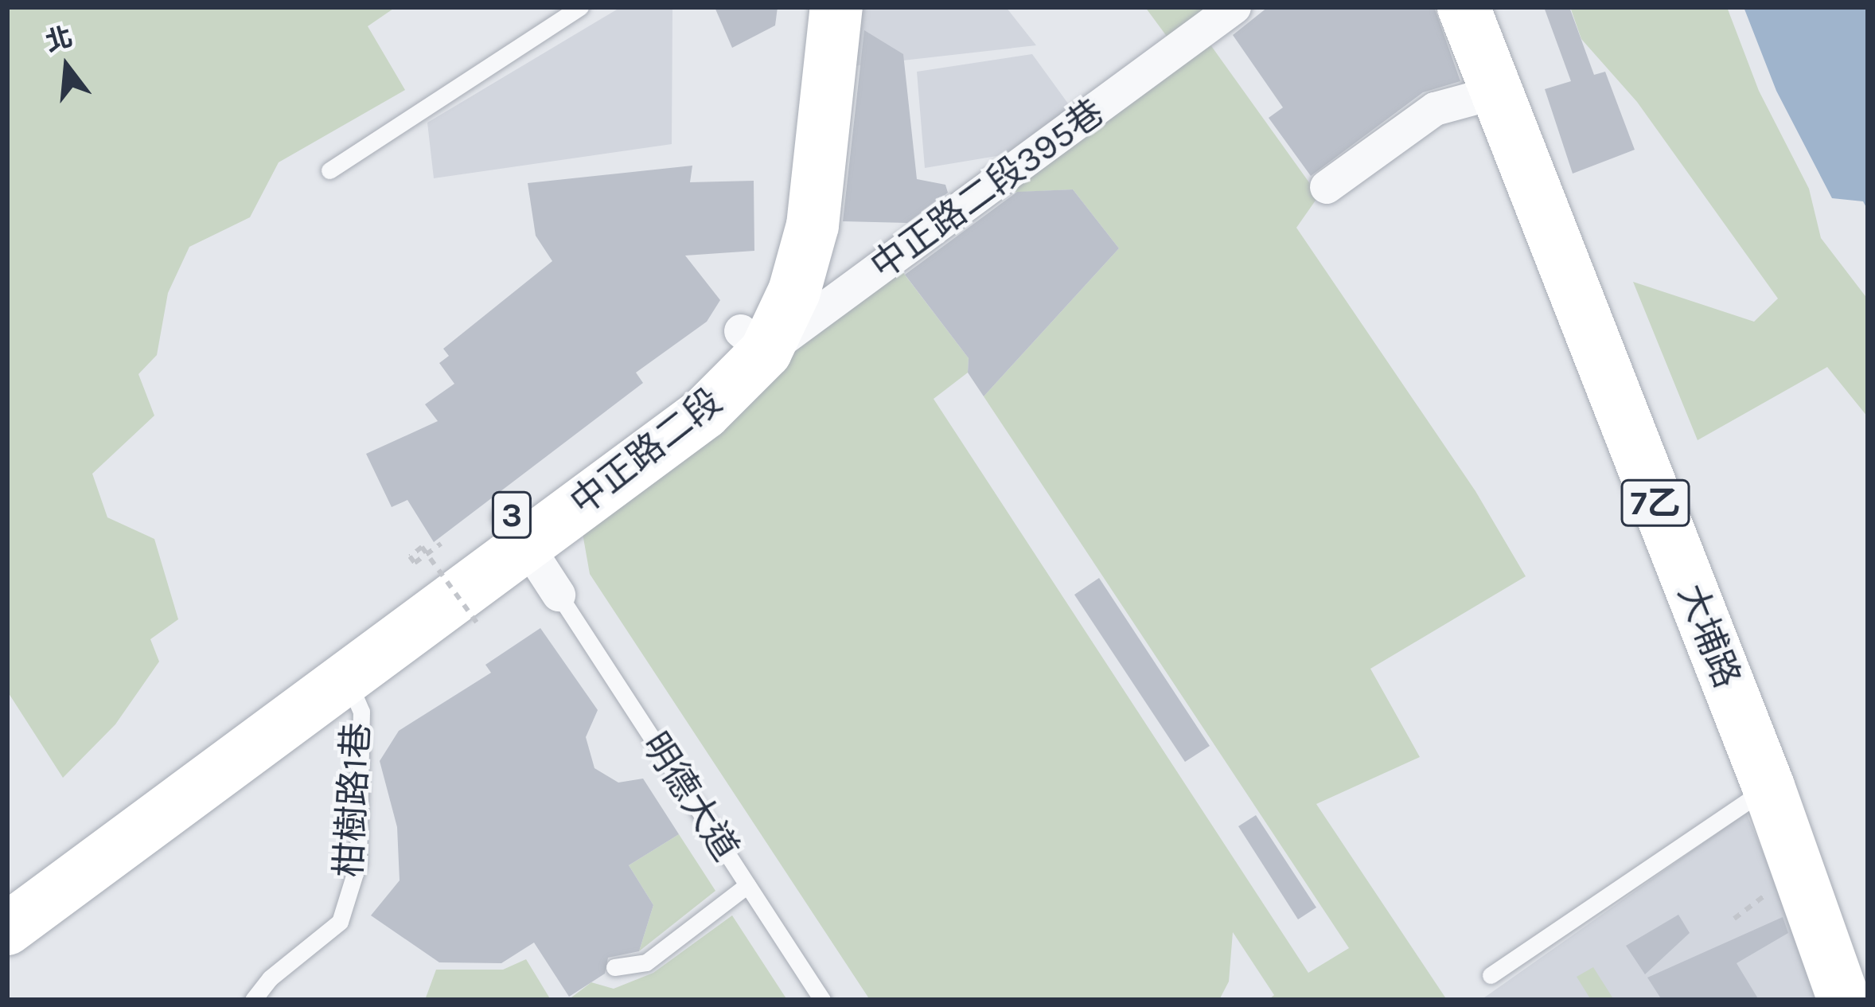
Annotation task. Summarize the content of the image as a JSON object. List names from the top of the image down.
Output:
{
  "streets": {
    "main road": [
      "中正路二段",
      "7乙",
      "3",
      "大埔路"
    ],
    "street": ["中正路二段395巷"],
    "lane": ["明德大道", "柑樹路1巷"]
  },
  "crossings": [
    ["中正路二段395巷", "中正路二段"],
    ["中正路二段", "柑樹路1巷"]
  ],
  "north": "top"
}
